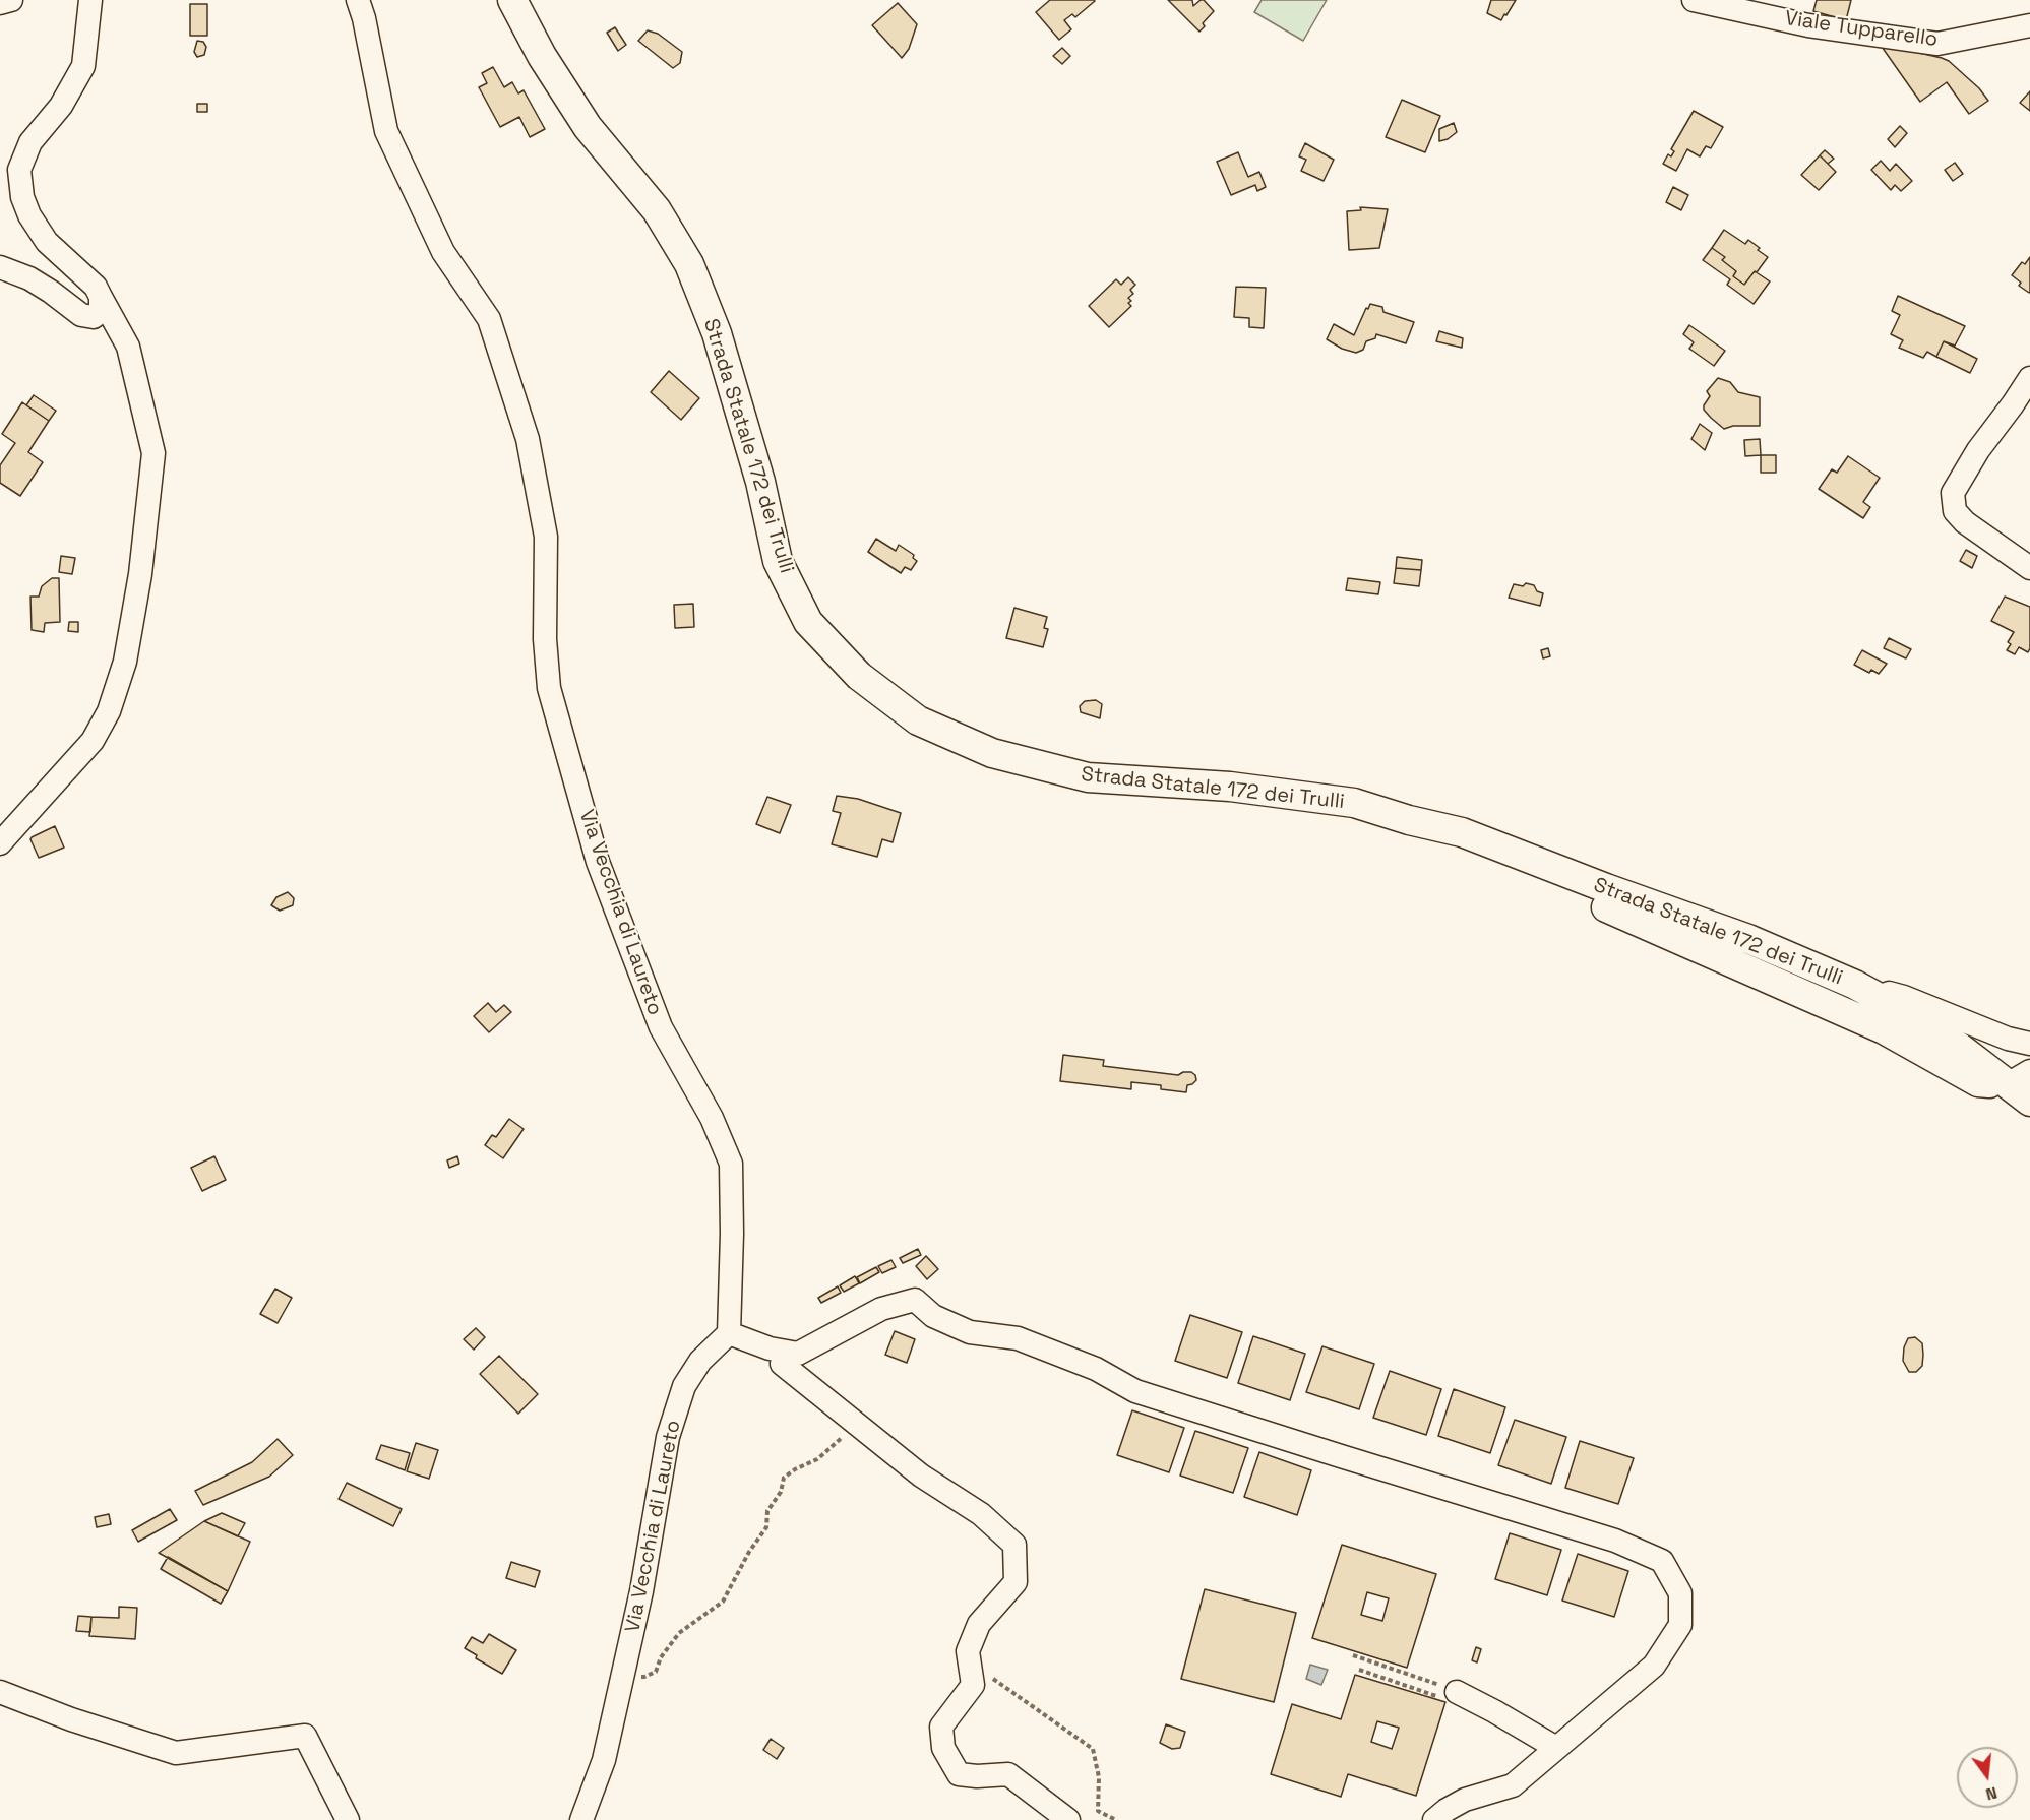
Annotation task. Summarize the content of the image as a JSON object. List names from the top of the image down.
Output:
{
  "streets": {
    "main road": ["Strada Statale 172 dei Trulli"],
    "street": ["Viale Tupparello", "Via Vecchia di Laureto"]
  },
  "north": "bottom"
}
